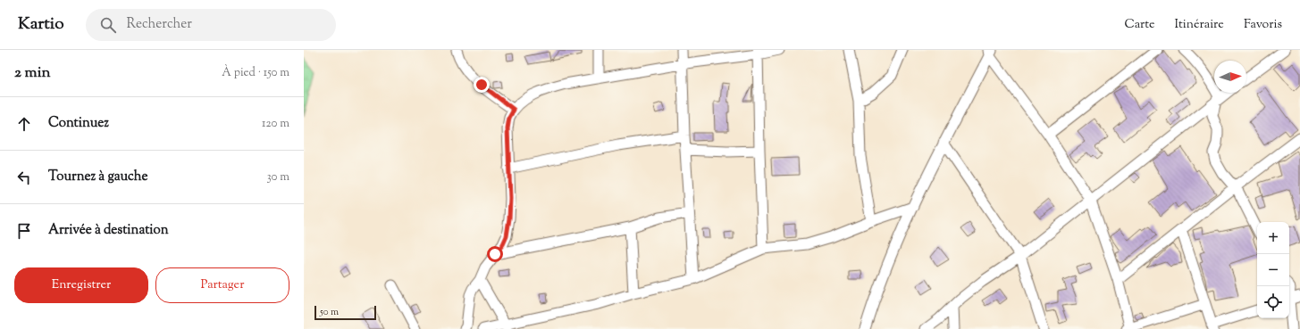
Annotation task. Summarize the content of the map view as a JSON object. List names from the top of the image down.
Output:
{
  "scale_bar": "50 m",
  "north": "right",
  "page": {
    "header": "Kartio",
    "search": "Rechercher",
    "nav": ["Carte", "Itinéraire", "Favoris"],
    "heading": ["2 min", "À pied · 150 m"],
    "list": [
      ["Continuez", "120 m"],
      ["Tournez à gauche", "30 m"],
      "Arrivée à destination"
    ],
    "map_buttons": ["+", "−"],
    "buttons": ["Enregistrer", "Partager"],
    "scale": "50 m"
  }
}
